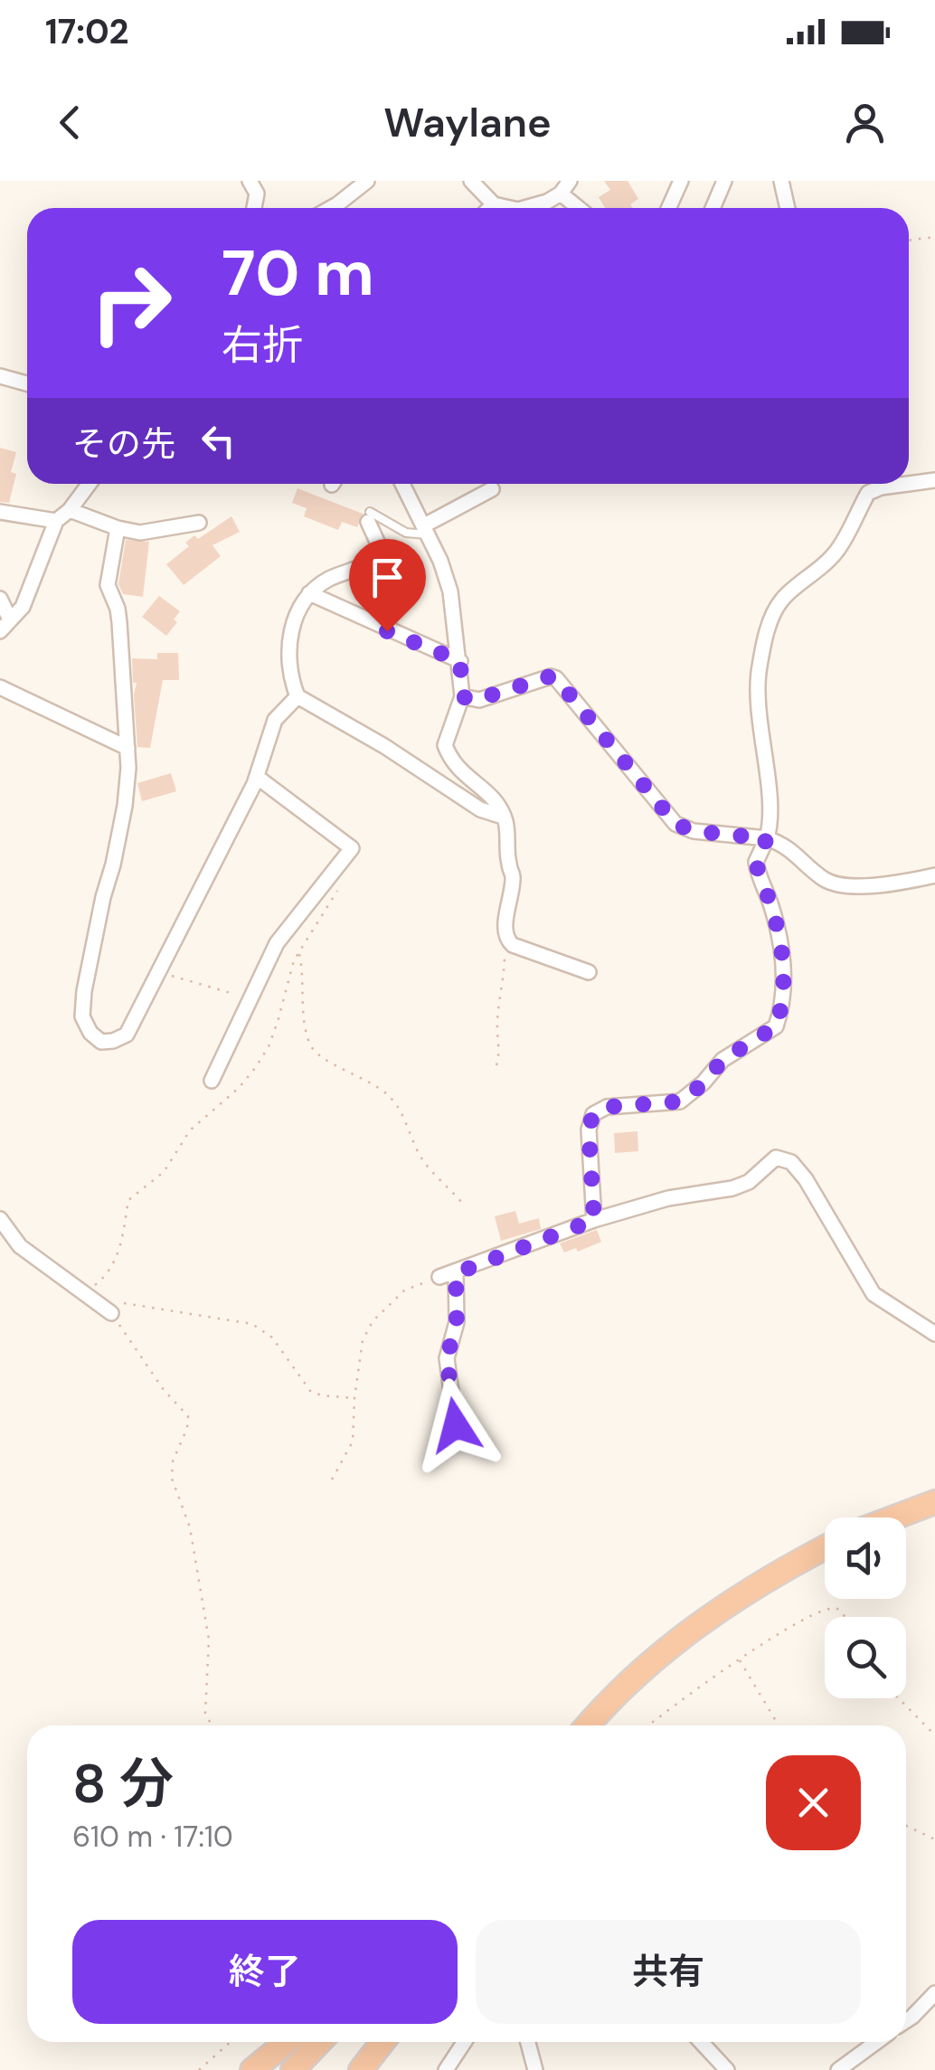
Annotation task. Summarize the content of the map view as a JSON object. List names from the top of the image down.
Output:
{
  "page": {
    "status": "17:02",
    "header": "Waylane",
    "turn": ["70 m", "右折"],
    "then": "その先",
    "heading": ["8 分", "610 m · 17:10"],
    "buttons": ["終了", "共有"]
  }
}
